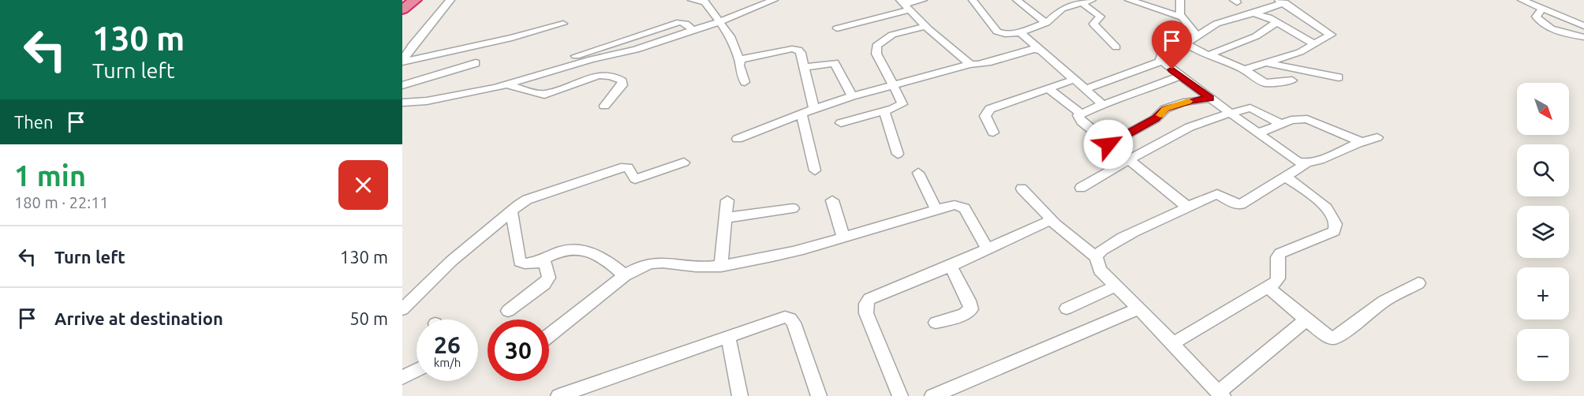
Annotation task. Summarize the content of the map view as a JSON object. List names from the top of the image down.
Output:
{
  "north": "bottom right",
  "page": {
    "turn": ["130 m", "Turn left"],
    "map_buttons": ["+", "−"],
    "then": "Then",
    "heading": ["1 min", "180 m · 22:11"],
    "list": [
      {
        "name": "Turn left",
        "value": "130 m"
      },
      {
        "name": "Arrive at destination",
        "value": "50 m"
      }
    ],
    "speed": "26 km/h",
    "limit": "30"
  }
}
